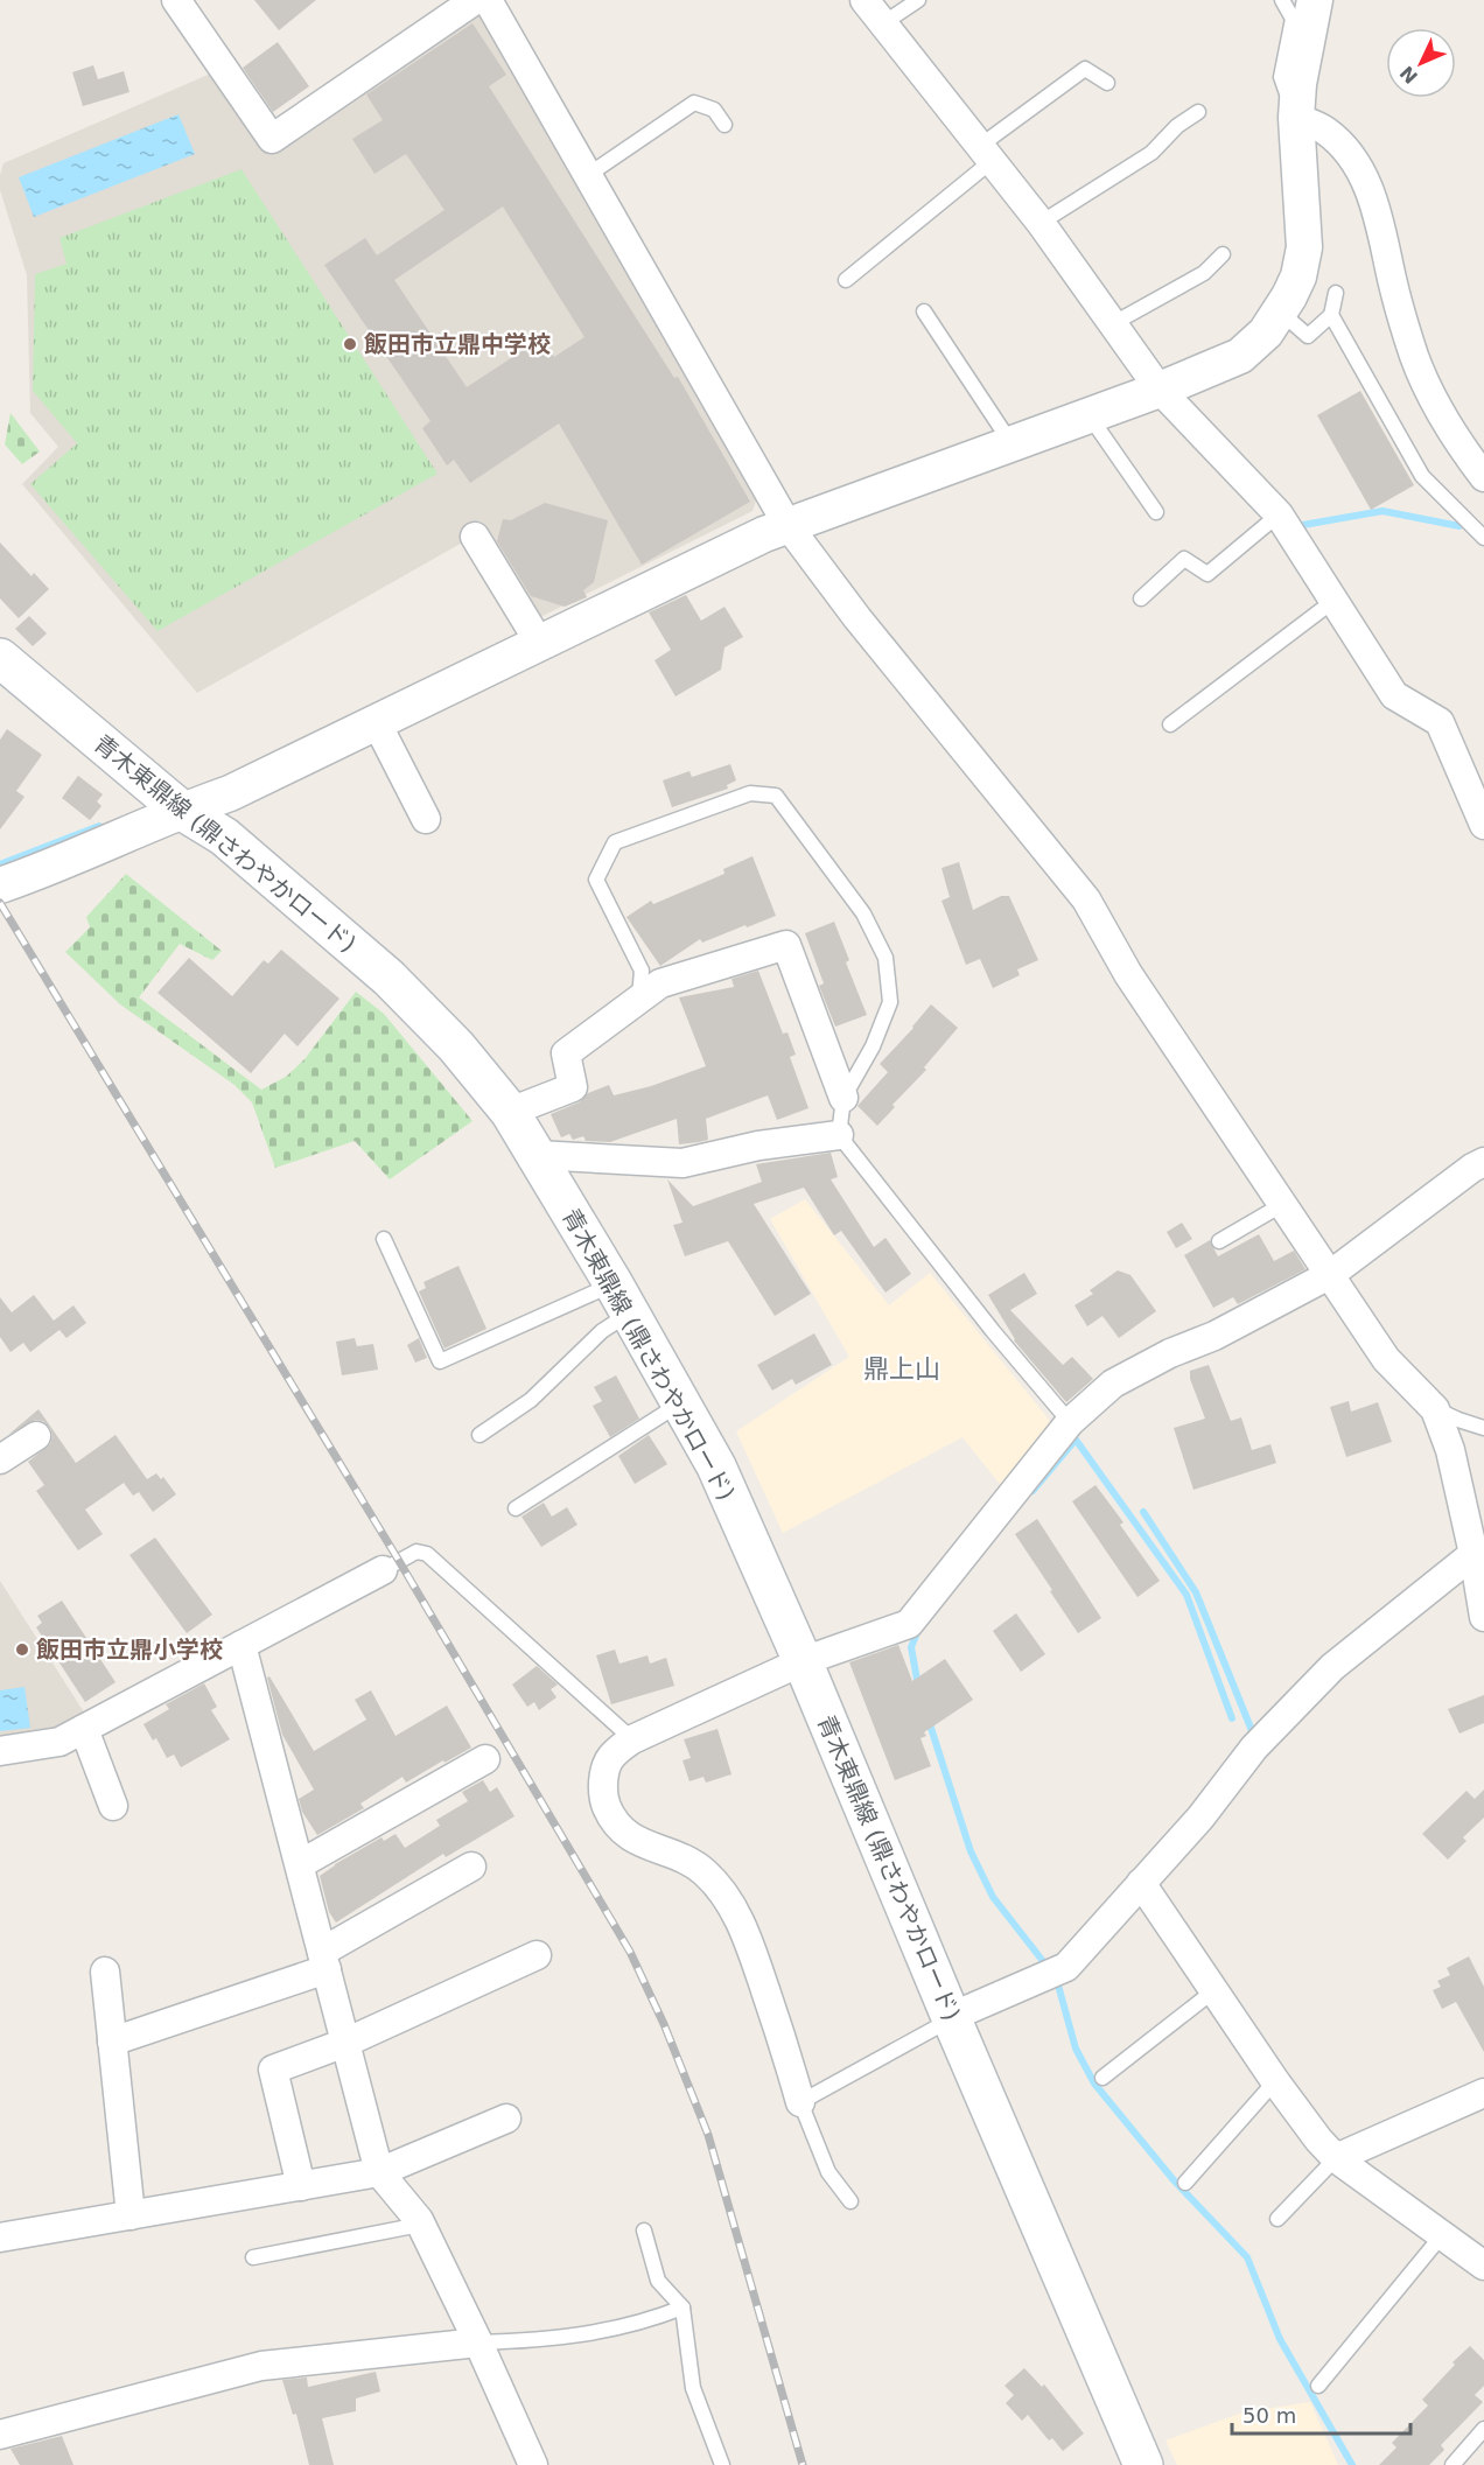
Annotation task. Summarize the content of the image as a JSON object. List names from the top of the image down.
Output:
{
  "streets": {
    "main road": ["青木東鼎線 (鼎さわやかロード)"]
  },
  "districts": ["鼎上山"],
  "places": ["飯田市立鼎中学校", "飯田市立鼎小学校"],
  "scale_bar": "50 m",
  "north": "bottom left"
}
